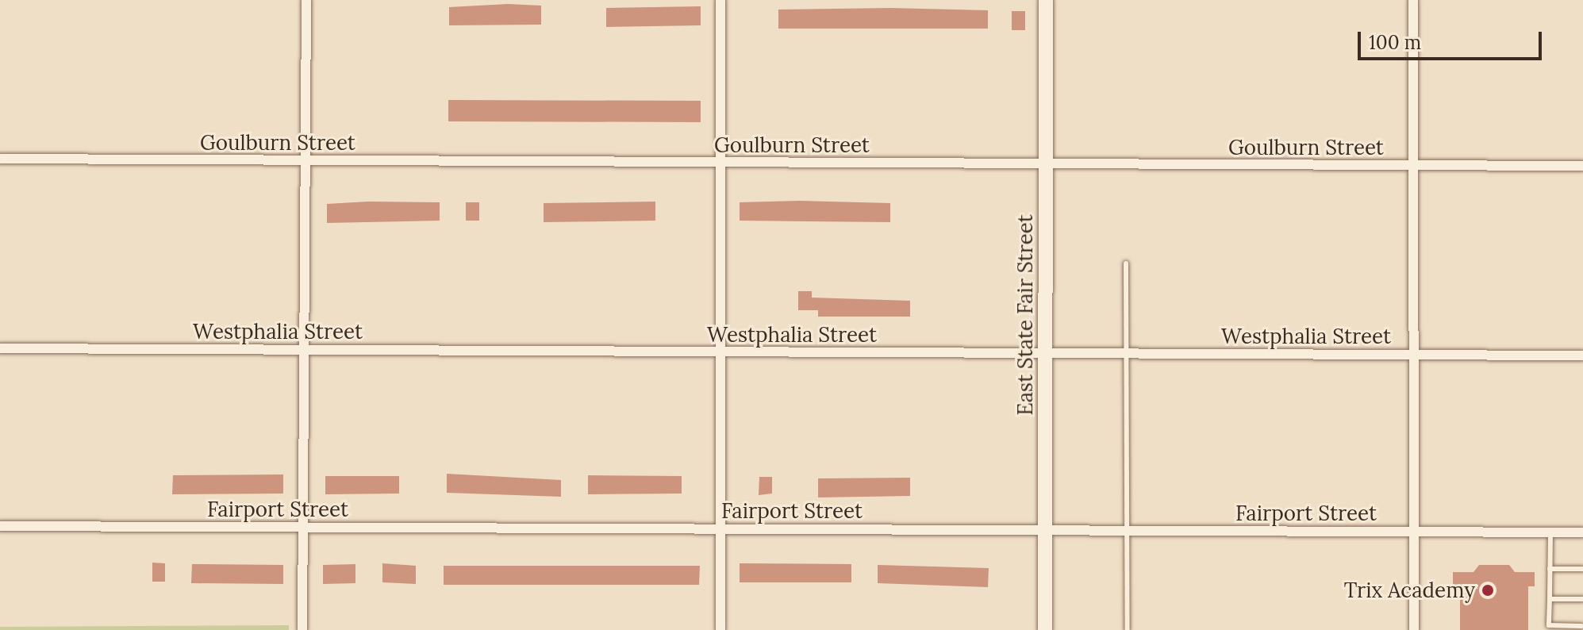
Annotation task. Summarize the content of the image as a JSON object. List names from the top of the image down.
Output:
{
  "streets": {
    "street": [
      "Goulburn Street",
      "East State Fair Street",
      "Westphalia Street",
      "Fairport Street"
    ]
  },
  "crossings": [
    ["Goulburn Street", "East State Fair Street"],
    ["East State Fair Street", "Westphalia Street"],
    ["East State Fair Street", "Fairport Street"]
  ],
  "places": ["Trix Academy"],
  "scale_bar": "100 m"
}
